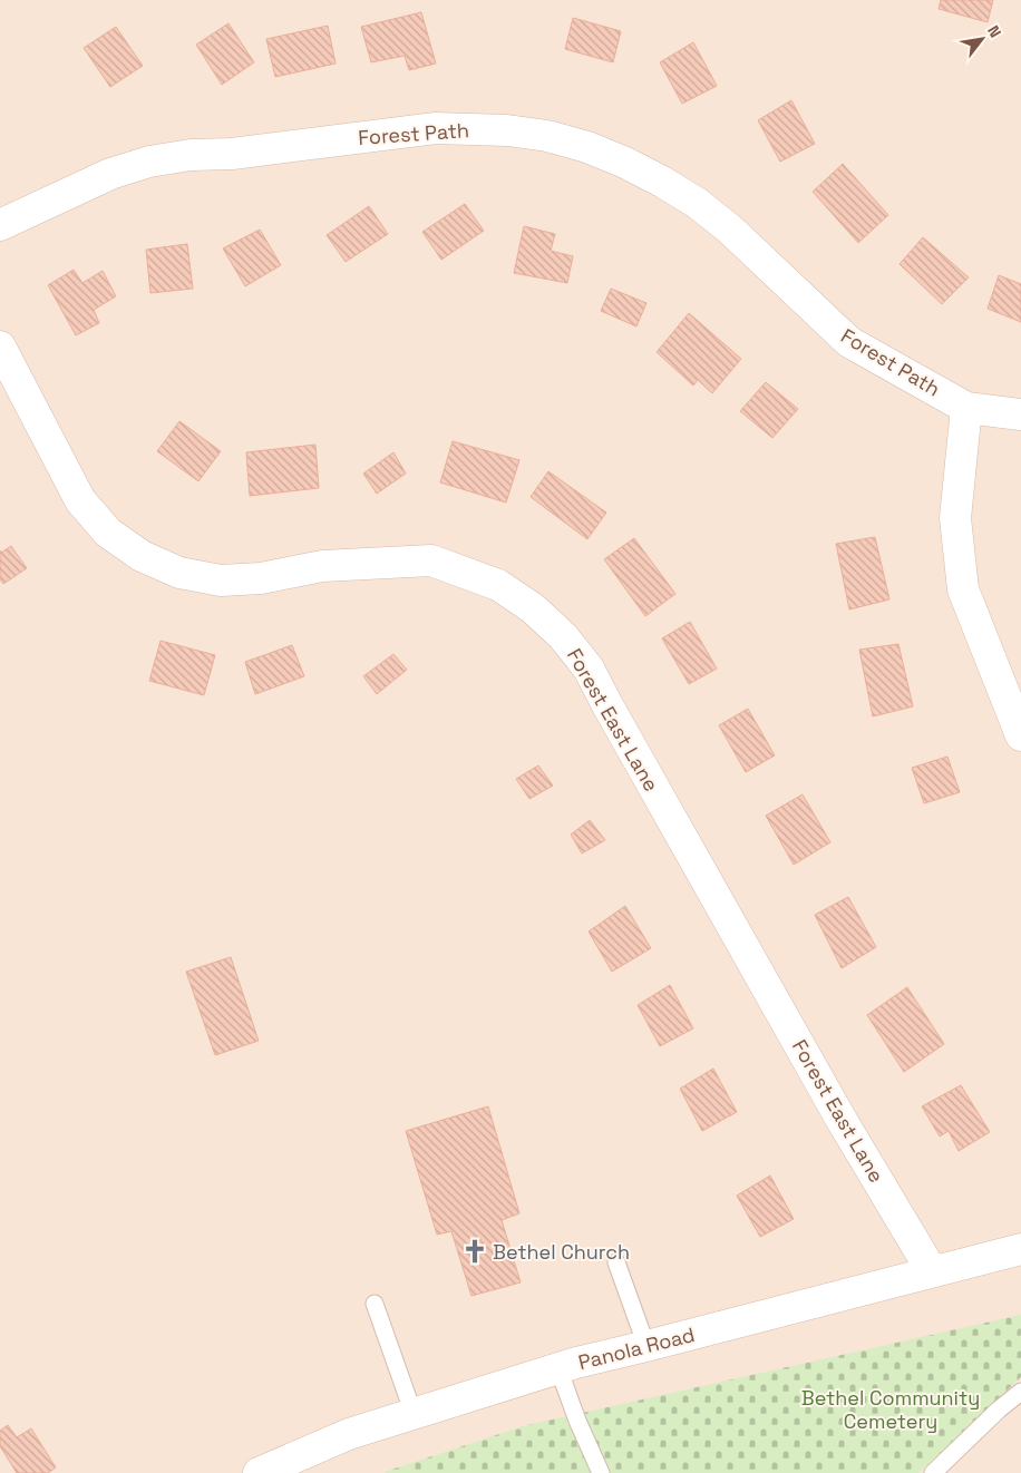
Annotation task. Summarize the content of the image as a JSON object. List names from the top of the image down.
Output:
{
  "streets": {
    "street": ["Forest Path", "Forest East Lane", "Panola Road"]
  },
  "crossings": [
    ["Forest East Lane", "Panola Road"]
  ],
  "parks": ["Bethel Community Cemetery"],
  "places": {
    "church": ["Bethel Church"]
  },
  "north": "top right"
}
